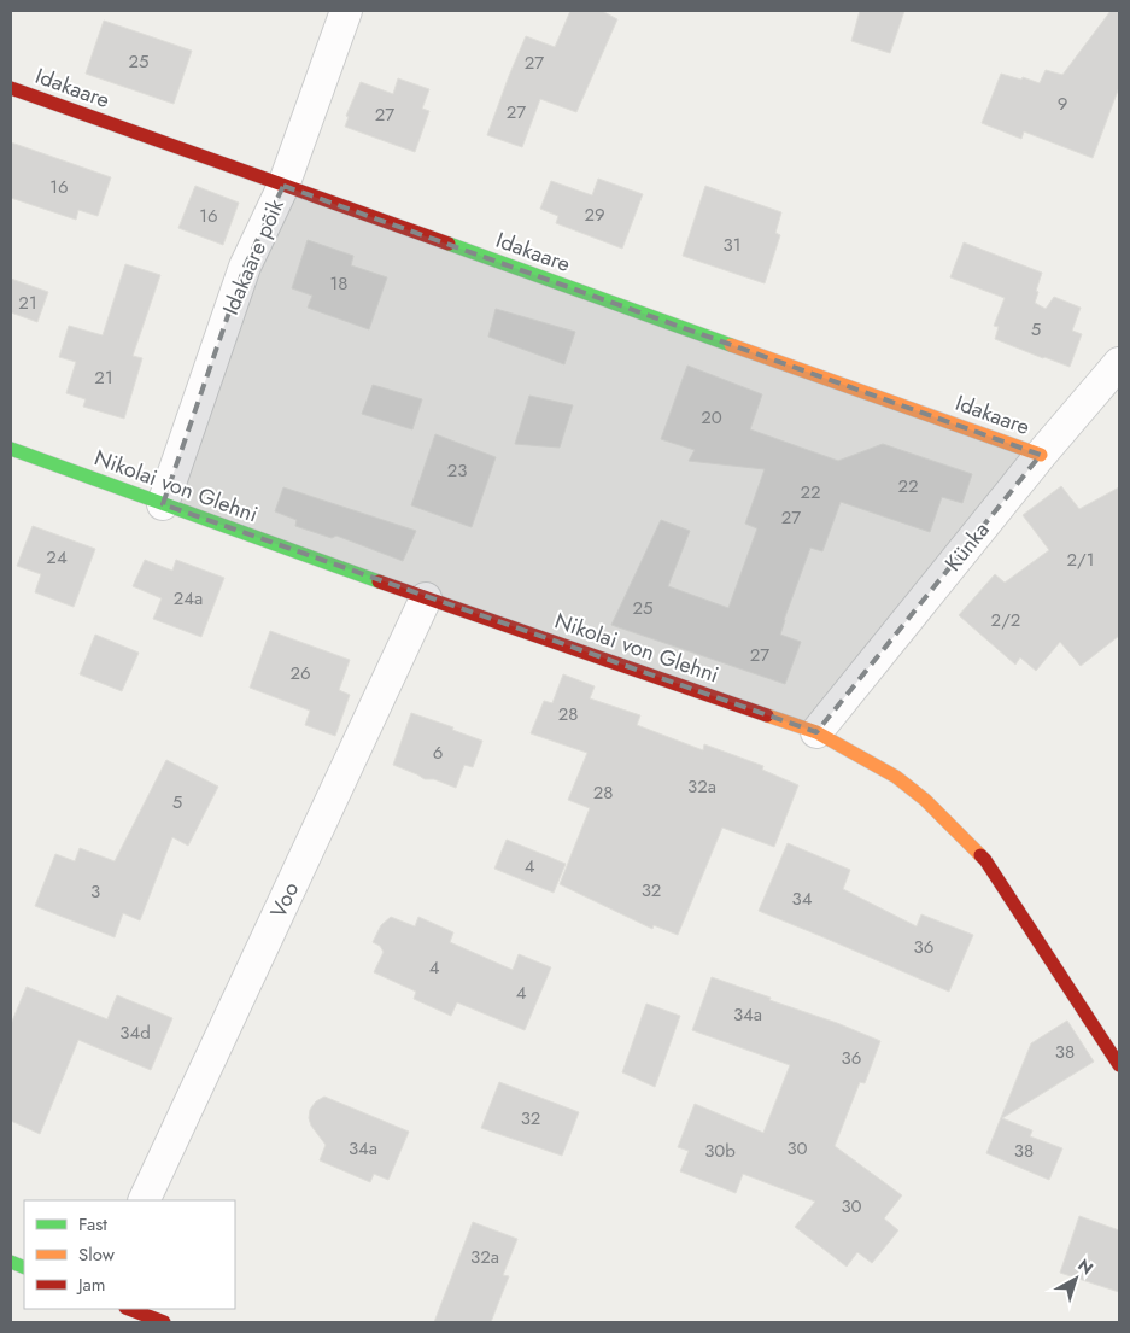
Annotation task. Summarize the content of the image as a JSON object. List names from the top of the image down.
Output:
{
  "streets": {
    "street": [
      "Idakaare",
      "Idakaare põik",
      "Nikolai von Glehni",
      "Künka",
      "Voo"
    ]
  },
  "crossings": [
    ["Idakaare", "Idakaare põik"],
    ["Idakaare", "Künka"],
    ["Idakaare põik", "Nikolai von Glehni"],
    ["Nikolai von Glehni", "Künka"],
    ["Nikolai von Glehni", "Voo"]
  ],
  "house_numbers": [
    "25",
    "27",
    "9",
    "27",
    "27",
    "16",
    "29",
    "16",
    "31",
    "18",
    "21",
    "5",
    "21",
    "20",
    "23",
    "22",
    "22",
    "27",
    "24",
    "2/1",
    "24a",
    "25",
    "2/2",
    "27",
    "26",
    "28",
    "6",
    "32a",
    "28",
    "5",
    "4",
    "32",
    "3",
    "34",
    "36",
    "4",
    "4",
    "34a",
    "34d",
    "38",
    "36",
    "32",
    "34a",
    "30",
    "30b",
    "38",
    "30",
    "32a"
  ],
  "legend": ["Fast", "Slow", "Jam"],
  "north": "top right"
}
